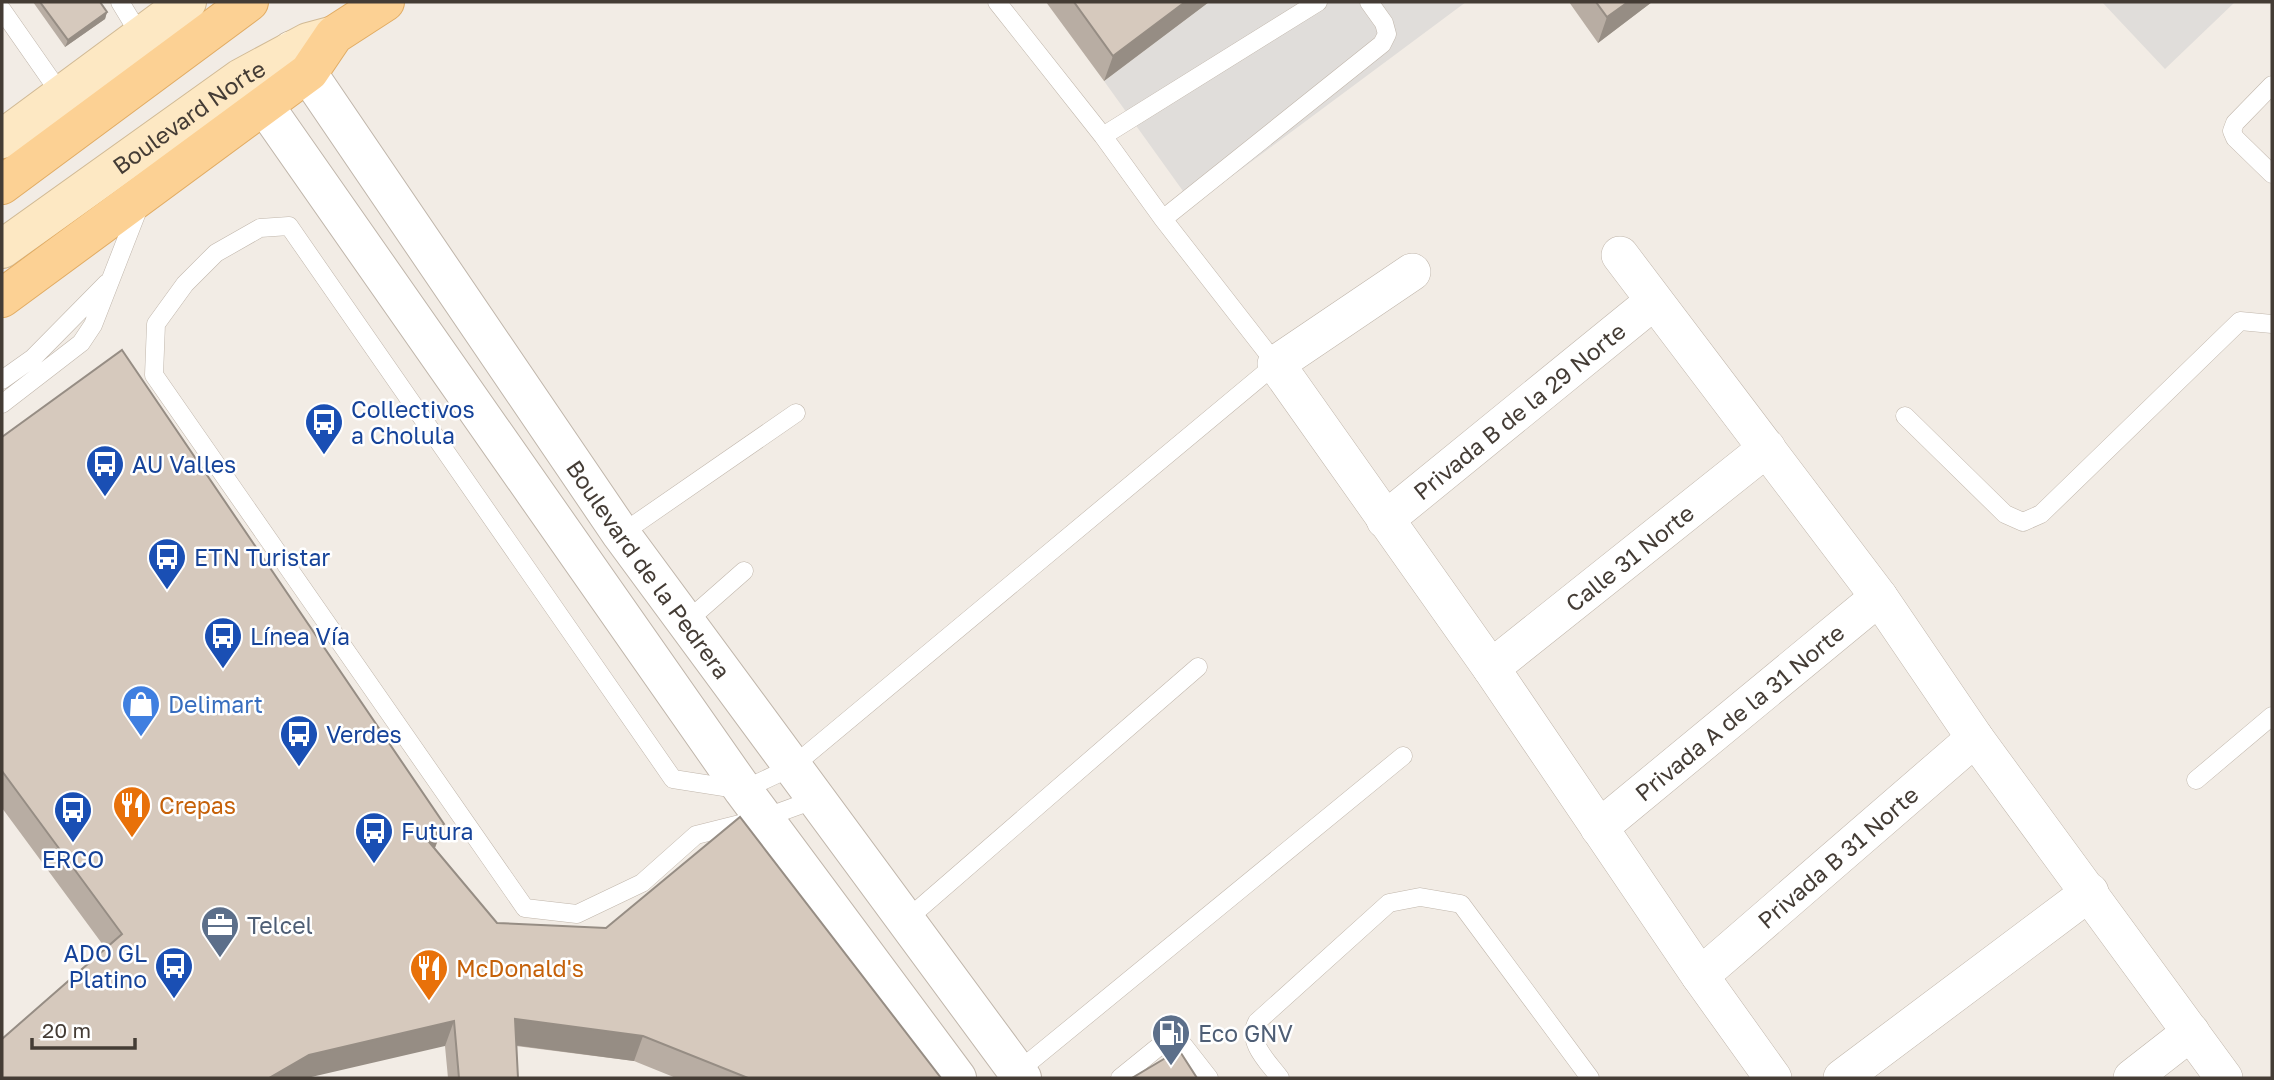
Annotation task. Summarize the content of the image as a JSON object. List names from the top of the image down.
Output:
{
  "streets": {
    "main road": ["Boulevard Norte"],
    "street": [
      "Privada B de la 29 Norte",
      "Calle 31 Norte",
      "Boulevard de la Pedrera",
      "Privada A de la 31 Norte",
      "Privada B 31 Norte"
    ]
  },
  "crossings": [
    ["Boulevard Norte", "Boulevard de la Pedrera"]
  ],
  "places": {
    "bus stop": [
      "Collectivos a Cholula",
      "AU Valles",
      "ETN Turistar",
      "Línea Vía",
      "Verdes",
      "ERCO",
      "Futura",
      "ADO GL Platino"
    ],
    "shop": ["Delimart"],
    "restaurant": ["Crepas", "McDonald's"],
    "office": ["Telcel"],
    "fuel station": ["Eco GNV"]
  },
  "scale_bar": "20 m"
}
